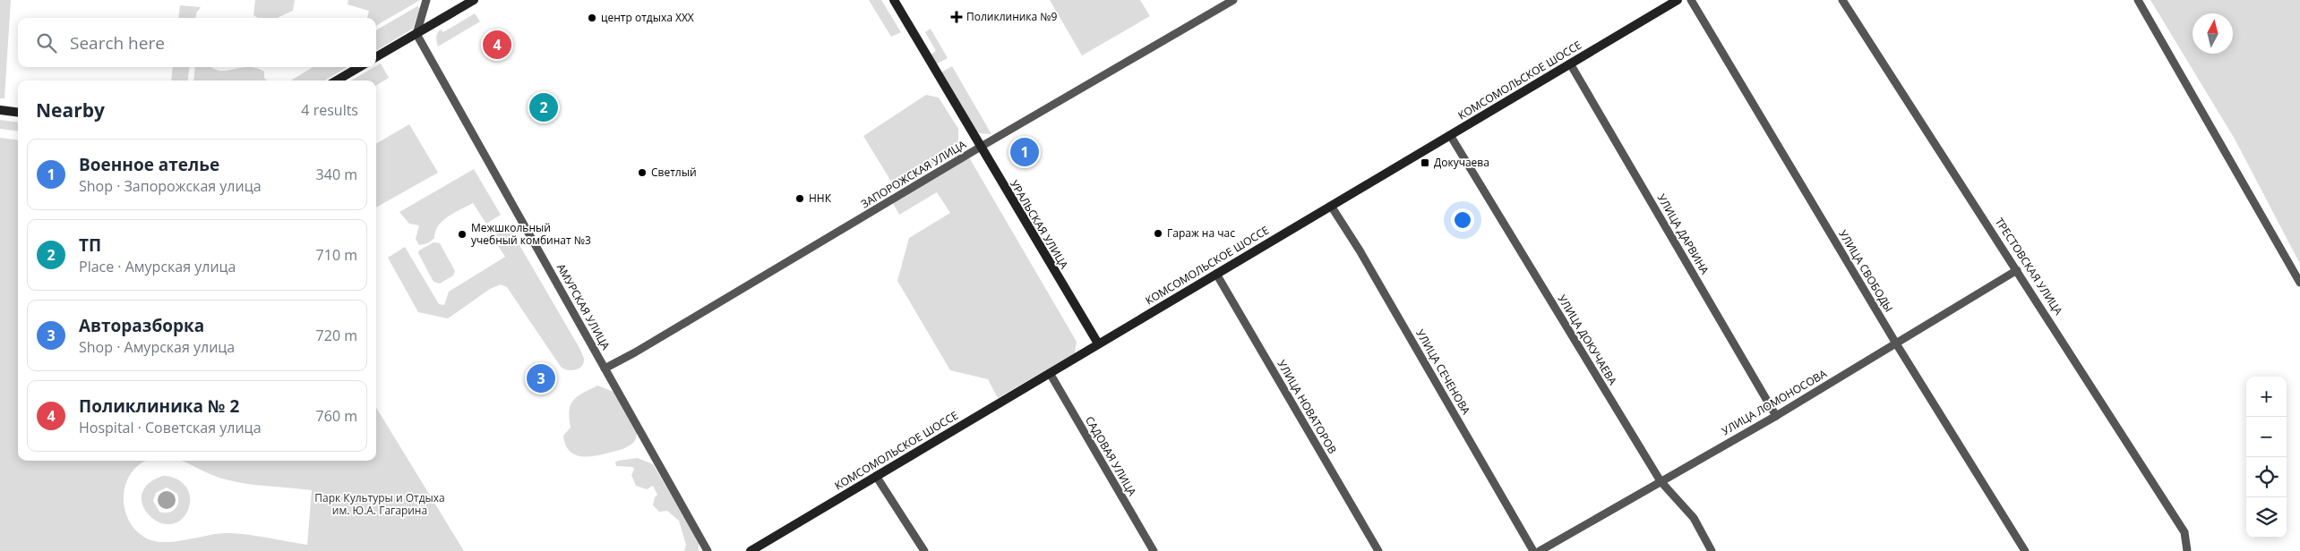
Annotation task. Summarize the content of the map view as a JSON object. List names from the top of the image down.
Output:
{
  "streets": {
    "main road": ["КОМСОМОЛЬСКОЕ ШОССЕ", "УРАЛЬСКАЯ УЛИЦА"],
    "street": [
      "ЗАПОРОЖСКАЯ УЛИЦА",
      "УЛИЦА ДАРВИНА",
      "ТРЕСТОВСКАЯ УЛИЦА",
      "УЛИЦА СВОБОДЫ",
      "АМУРСКАЯ УЛИЦА",
      "УЛИЦА ДОКУЧАЕВА",
      "УЛИЦА СЕЧЕНОВА",
      "УЛИЦА ЛОМОНОСОВА",
      "УЛИЦА НОВАТОРОВ",
      "САДОВАЯ УЛИЦА"
    ]
  },
  "crossings": [
    ["КОМСОМОЛЬСКОЕ ШОССЕ", "УРАЛЬСКАЯ УЛИЦА"],
    ["КОМСОМОЛЬСКОЕ ШОССЕ", "УЛИЦА ДАРВИНА"],
    ["КОМСОМОЛЬСКОЕ ШОССЕ", "УЛИЦА ДОКУЧАЕВА"],
    ["КОМСОМОЛЬСКОЕ ШОССЕ", "УЛИЦА СЕЧЕНОВА"],
    ["КОМСОМОЛЬСКОЕ ШОССЕ", "УЛИЦА НОВАТОРОВ"],
    ["КОМСОМОЛЬСКОЕ ШОССЕ", "САДОВАЯ УЛИЦА"],
    ["ЗАПОРОЖСКАЯ УЛИЦА", "УРАЛЬСКАЯ УЛИЦА"],
    ["ЗАПОРОЖСКАЯ УЛИЦА", "АМУРСКАЯ УЛИЦА"],
    ["УЛИЦА ДАРВИНА", "УЛИЦА ЛОМОНОСОВА"],
    ["ТРЕСТОВСКАЯ УЛИЦА", "УЛИЦА ЛОМОНОСОВА"],
    ["УЛИЦА СВОБОДЫ", "УЛИЦА ЛОМОНОСОВА"],
    ["УЛИЦА ДОКУЧАЕВА", "УЛИЦА ЛОМОНОСОВА"]
  ],
  "parks": ["Парк Культуры и Отдыха им. Ю.А. Гагарина"],
  "places": {
    "health": ["Поликлиника №9"],
    "other": [
      "центр отдыха ХХХ",
      "Светлый",
      "ННК",
      "Гараж на час",
      "Межшкольный учебный комбинат №3"
    ],
    "transit": ["Докучаева"]
  },
  "north": "top",
  "page": {
    "search": "Search here",
    "pins": [
      "4",
      "2",
      "1",
      "3"
    ],
    "heading": ["Nearby", "4 results"],
    "list": [
      {
        "mark": "1",
        "name": "Военное ателье",
        "note": "Shop · Запорожская улица",
        "value": "340 m"
      },
      {
        "mark": "2",
        "name": "ТП",
        "note": "Place · Амурская улица",
        "value": "710 m"
      },
      {
        "mark": "3",
        "name": "Авторазборка",
        "note": "Shop · Амурская улица",
        "value": "720 m"
      },
      {
        "mark": "4",
        "name": "Поликлиника № 2",
        "note": "Hospital · Советская улица",
        "value": "760 m"
      }
    ],
    "map_buttons": ["+", "−"]
  }
}
